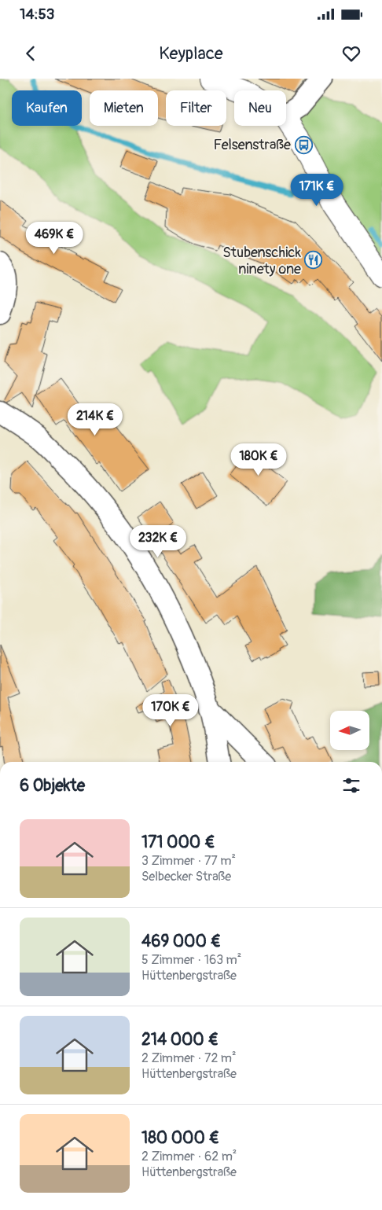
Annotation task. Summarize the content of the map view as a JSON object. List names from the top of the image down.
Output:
{
  "places": {
    "bus stop": ["Felsenstraße"],
    "restaurant": ["Stubenschick ninety one"]
  },
  "north": "left",
  "page": {
    "status": "14:53",
    "header": "Keyplace",
    "chip": [
      "Kaufen",
      "Mieten",
      "Filter",
      "Neu"
    ],
    "price": [
      "171K €",
      "469K €",
      "214K €",
      "180K €",
      "232K €",
      "170K €"
    ],
    "heading": "6 Objekte",
    "list": [
      {
        "name": "171 000 €",
        "note": "3 Zimmer · 77 m² · Selbecker Straße"
      },
      {
        "name": "469 000 €",
        "note": "5 Zimmer · 163 m² · Hüttenbergstraße"
      },
      {
        "name": "214 000 €",
        "note": "2 Zimmer · 72 m² · Hüttenbergstraße"
      },
      {
        "name": "180 000 €",
        "note": "2 Zimmer · 62 m² · Hüttenbergstraße"
      }
    ]
  }
}
